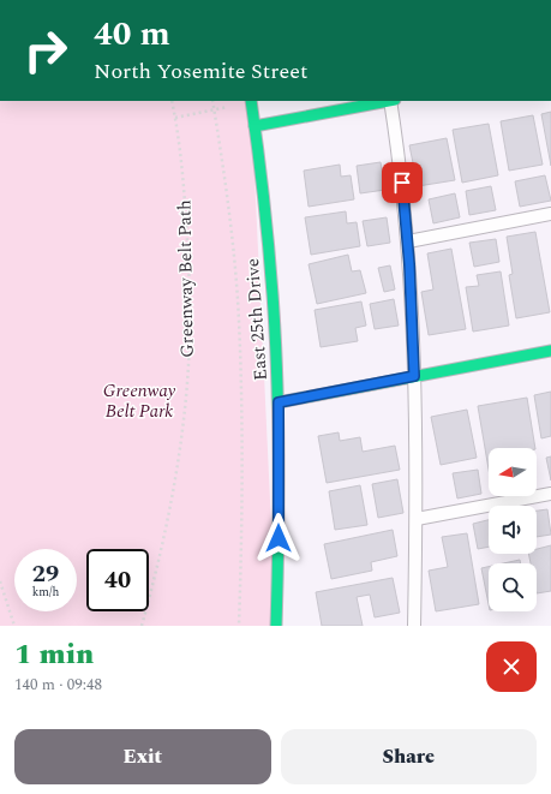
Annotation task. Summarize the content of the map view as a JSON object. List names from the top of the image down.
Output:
{
  "streets": {
    "street": ["East 25th Drive"],
    "path": ["Greenway Belt Path"]
  },
  "parks": ["Greenway Belt Park"],
  "north": "left",
  "page": {
    "turn": ["40 m", "North Yosemite Street"],
    "speed": "29 km/h",
    "limit": "40",
    "heading": ["1 min", "140 m · 09:48"],
    "buttons": ["Exit", "Share"]
  }
}
